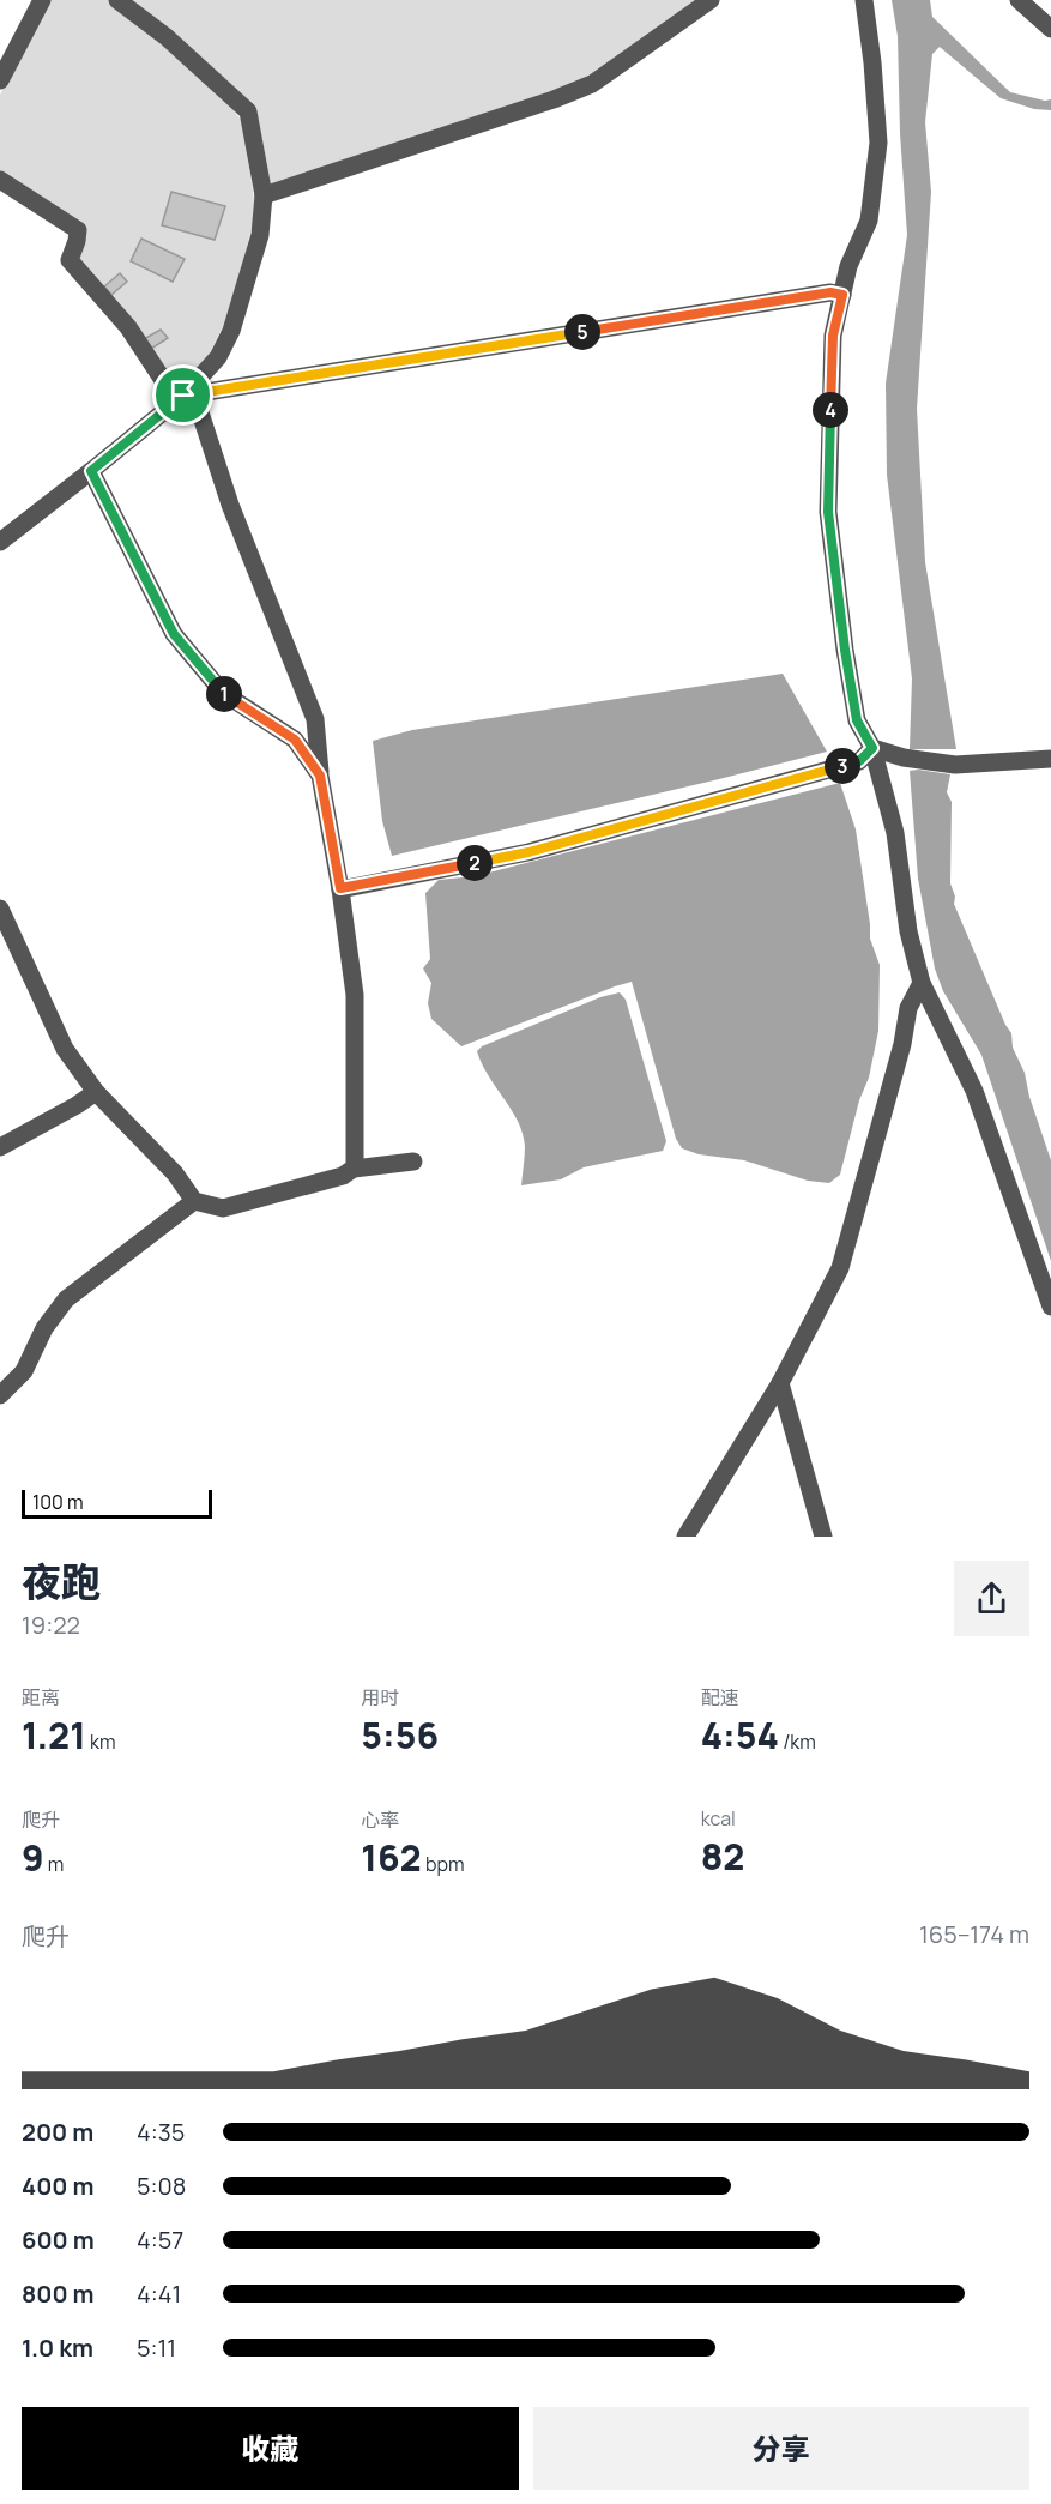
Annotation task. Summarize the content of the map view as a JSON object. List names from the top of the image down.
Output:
{
  "scale_bar": "100 m",
  "page": {
    "pins": [
      "5",
      "4",
      "1",
      "3",
      "2"
    ],
    "scale": "100 m",
    "heading": ["夜跑", "19:22"],
    "stats": [
      ["距离", "1.21 km"],
      ["用时", "5:56"],
      ["配速", "4:54 /km"],
      ["爬升", "9 m"],
      ["心率", "162 bpm"],
      ["kcal", "82"]
    ],
    "chart": ["爬升", "165–174 m"],
    "list": [
      {
        "name": "200 m",
        "note": "4:35"
      },
      {
        "name": "400 m",
        "note": "5:08"
      },
      {
        "name": "600 m",
        "note": "4:57"
      },
      {
        "name": "800 m",
        "note": "4:41"
      },
      {
        "name": "1.0 km",
        "note": "5:11"
      }
    ],
    "buttons": ["收藏", "分享"]
  }
}
